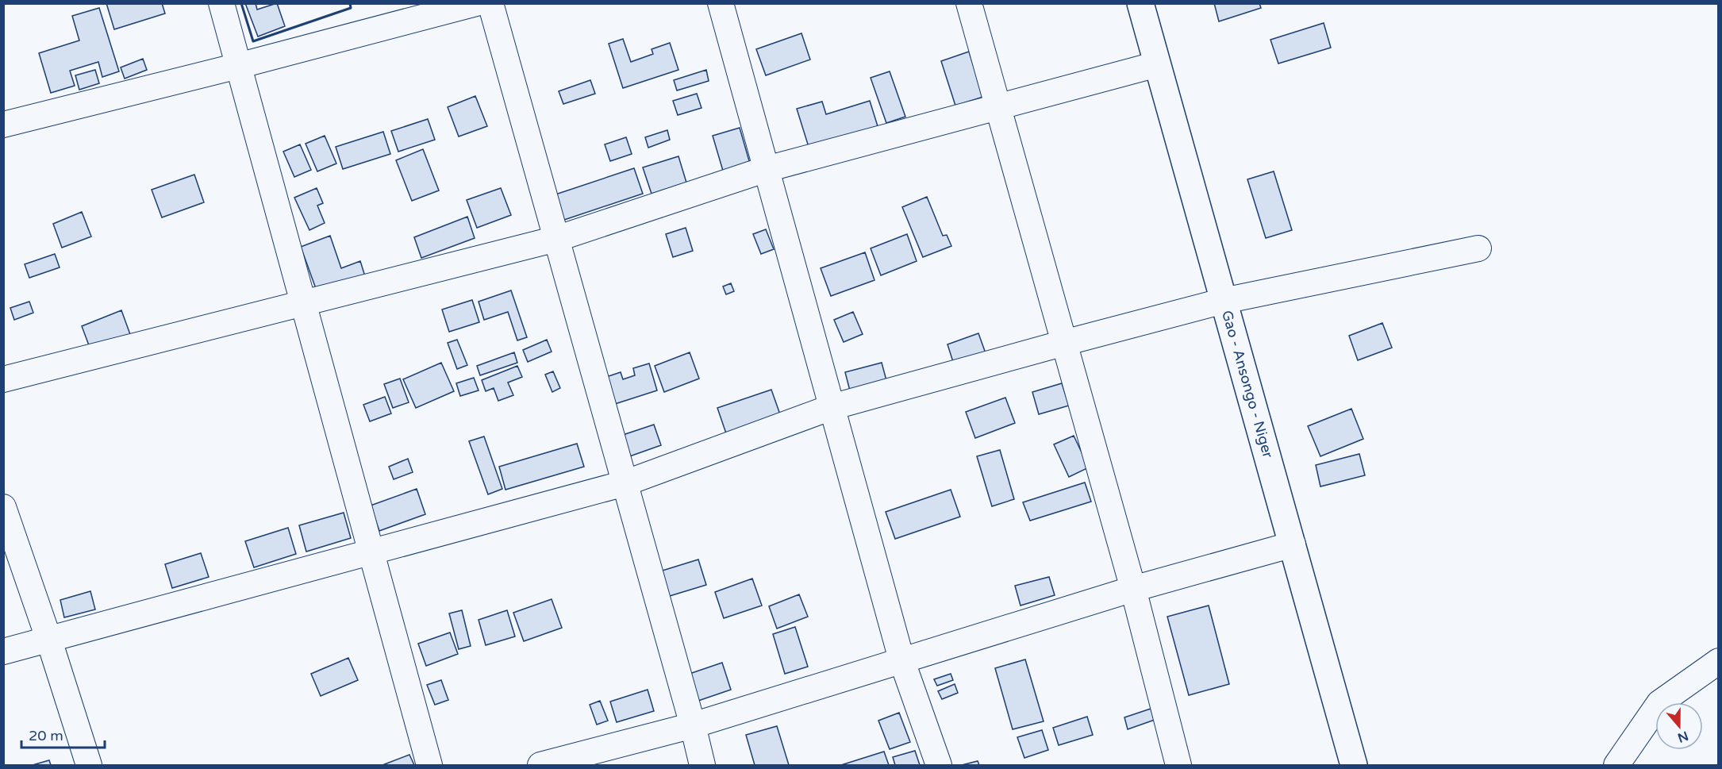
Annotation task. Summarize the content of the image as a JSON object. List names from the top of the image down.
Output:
{
  "streets": {
    "main road": ["Gao - Ansongo - Niger"]
  },
  "scale_bar": "20 m",
  "north": "bottom"
}
